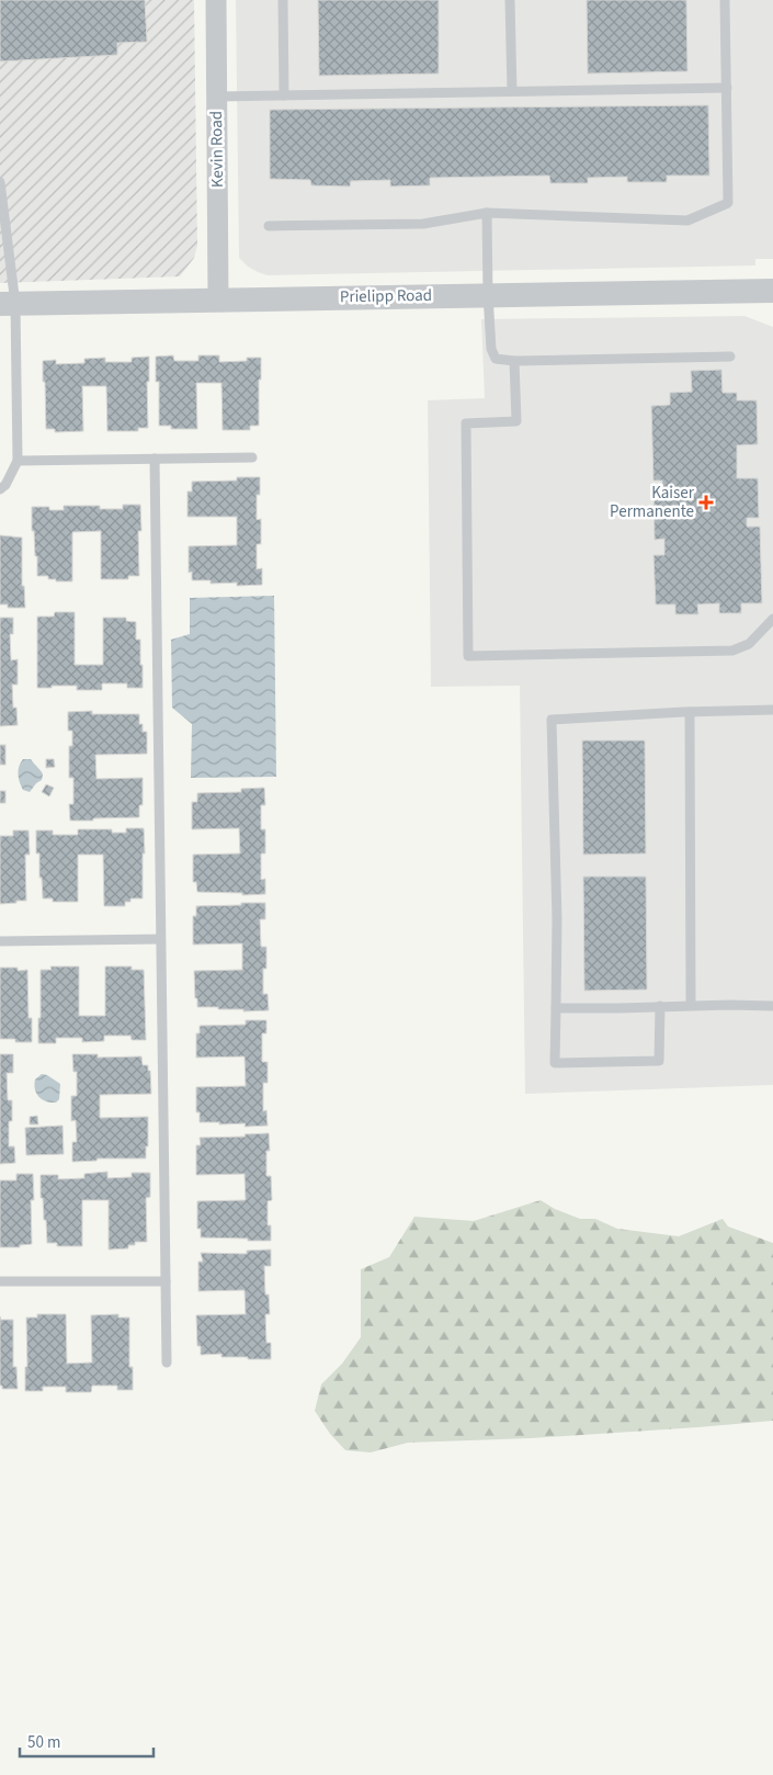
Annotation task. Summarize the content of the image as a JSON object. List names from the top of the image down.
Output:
{
  "streets": {
    "street": ["Kevin Road", "Prielipp Road"]
  },
  "crossings": [
    ["Kevin Road", "Prielipp Road"]
  ],
  "places": {
    "health": ["Kaiser Permanente"]
  },
  "scale_bar": "50 m"
}
